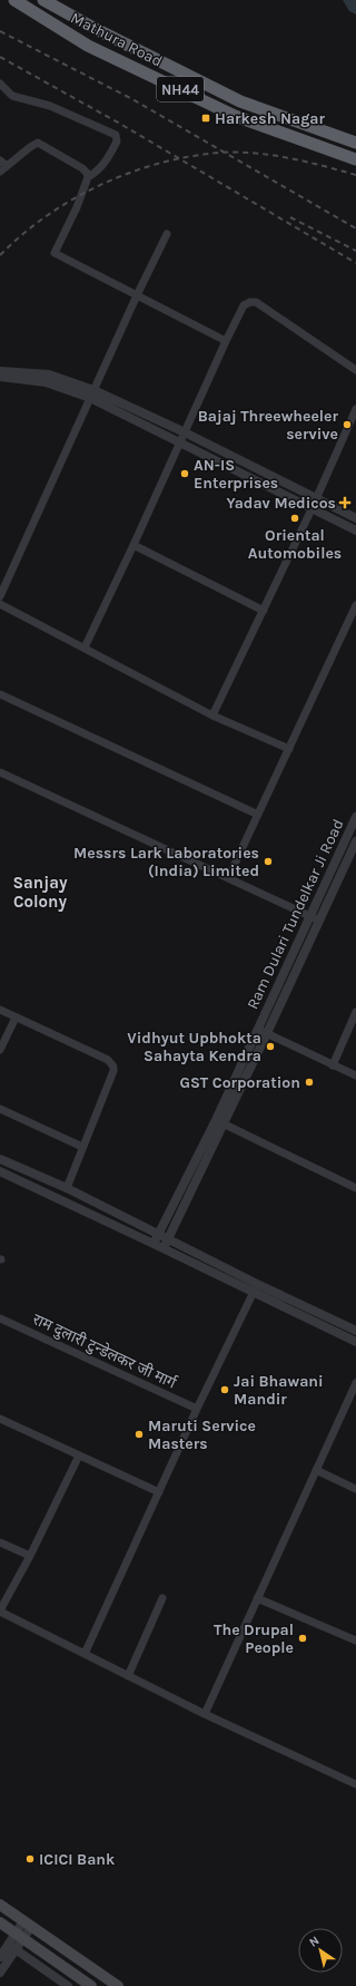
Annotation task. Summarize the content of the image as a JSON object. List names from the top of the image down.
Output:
{
  "streets": {
    "highway": ["Mathura Road", "NH44"],
    "street": ["Ram Dulari Tundelkar Ji Road", "राम दुलारी टुन्डेलकर जी मार्ग"]
  },
  "districts": ["Sanjay Colony"],
  "places": {
    "transit": ["Harkesh Nagar"],
    "other": [
      "Bajaj Threewheeler servive",
      "AN-IS Enterprises",
      "Oriental Automobiles",
      "Messrs Lark Laboratories (India) Limited",
      "Vidhyut Upbhokta Sahayta Kendra",
      "GST Corporation",
      "Jai Bhawani Mandir",
      "Maruti Service Masters",
      "The Drupal People",
      "ICICI Bank"
    ],
    "health": ["Yadav Medicos"]
  },
  "north": "top left"
}
